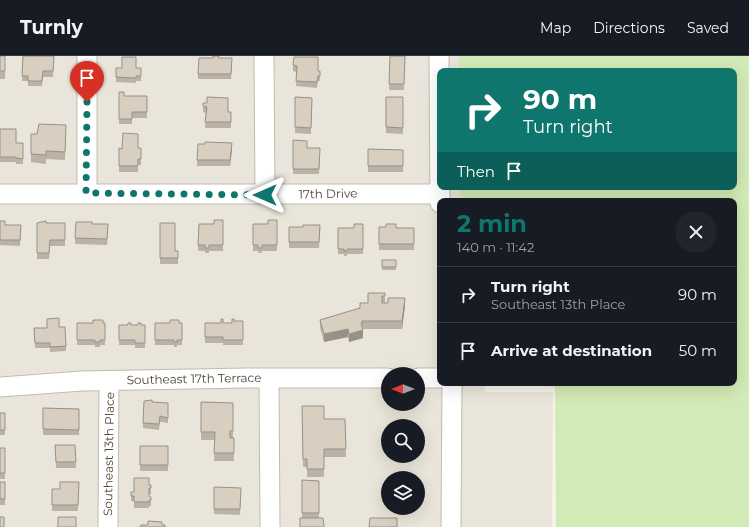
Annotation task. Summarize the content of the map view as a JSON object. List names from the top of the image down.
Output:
{
  "streets": {
    "street": ["17th Drive", "Southeast 17th Terrace", "Southeast 13th Place"]
  },
  "crossings": [
    ["Southeast 17th Terrace", "Southeast 13th Place"]
  ],
  "north": "left",
  "page": {
    "header": "Turnly",
    "nav": ["Map", "Directions", "Saved"],
    "turn": ["90 m", "Turn right"],
    "then": "Then",
    "heading": ["2 min", "140 m · 11:42"],
    "list": [
      {
        "name": "Turn right",
        "note": "Southeast 13th Place",
        "value": "90 m"
      },
      {
        "name": "Arrive at destination",
        "value": "50 m"
      }
    ]
  }
}
